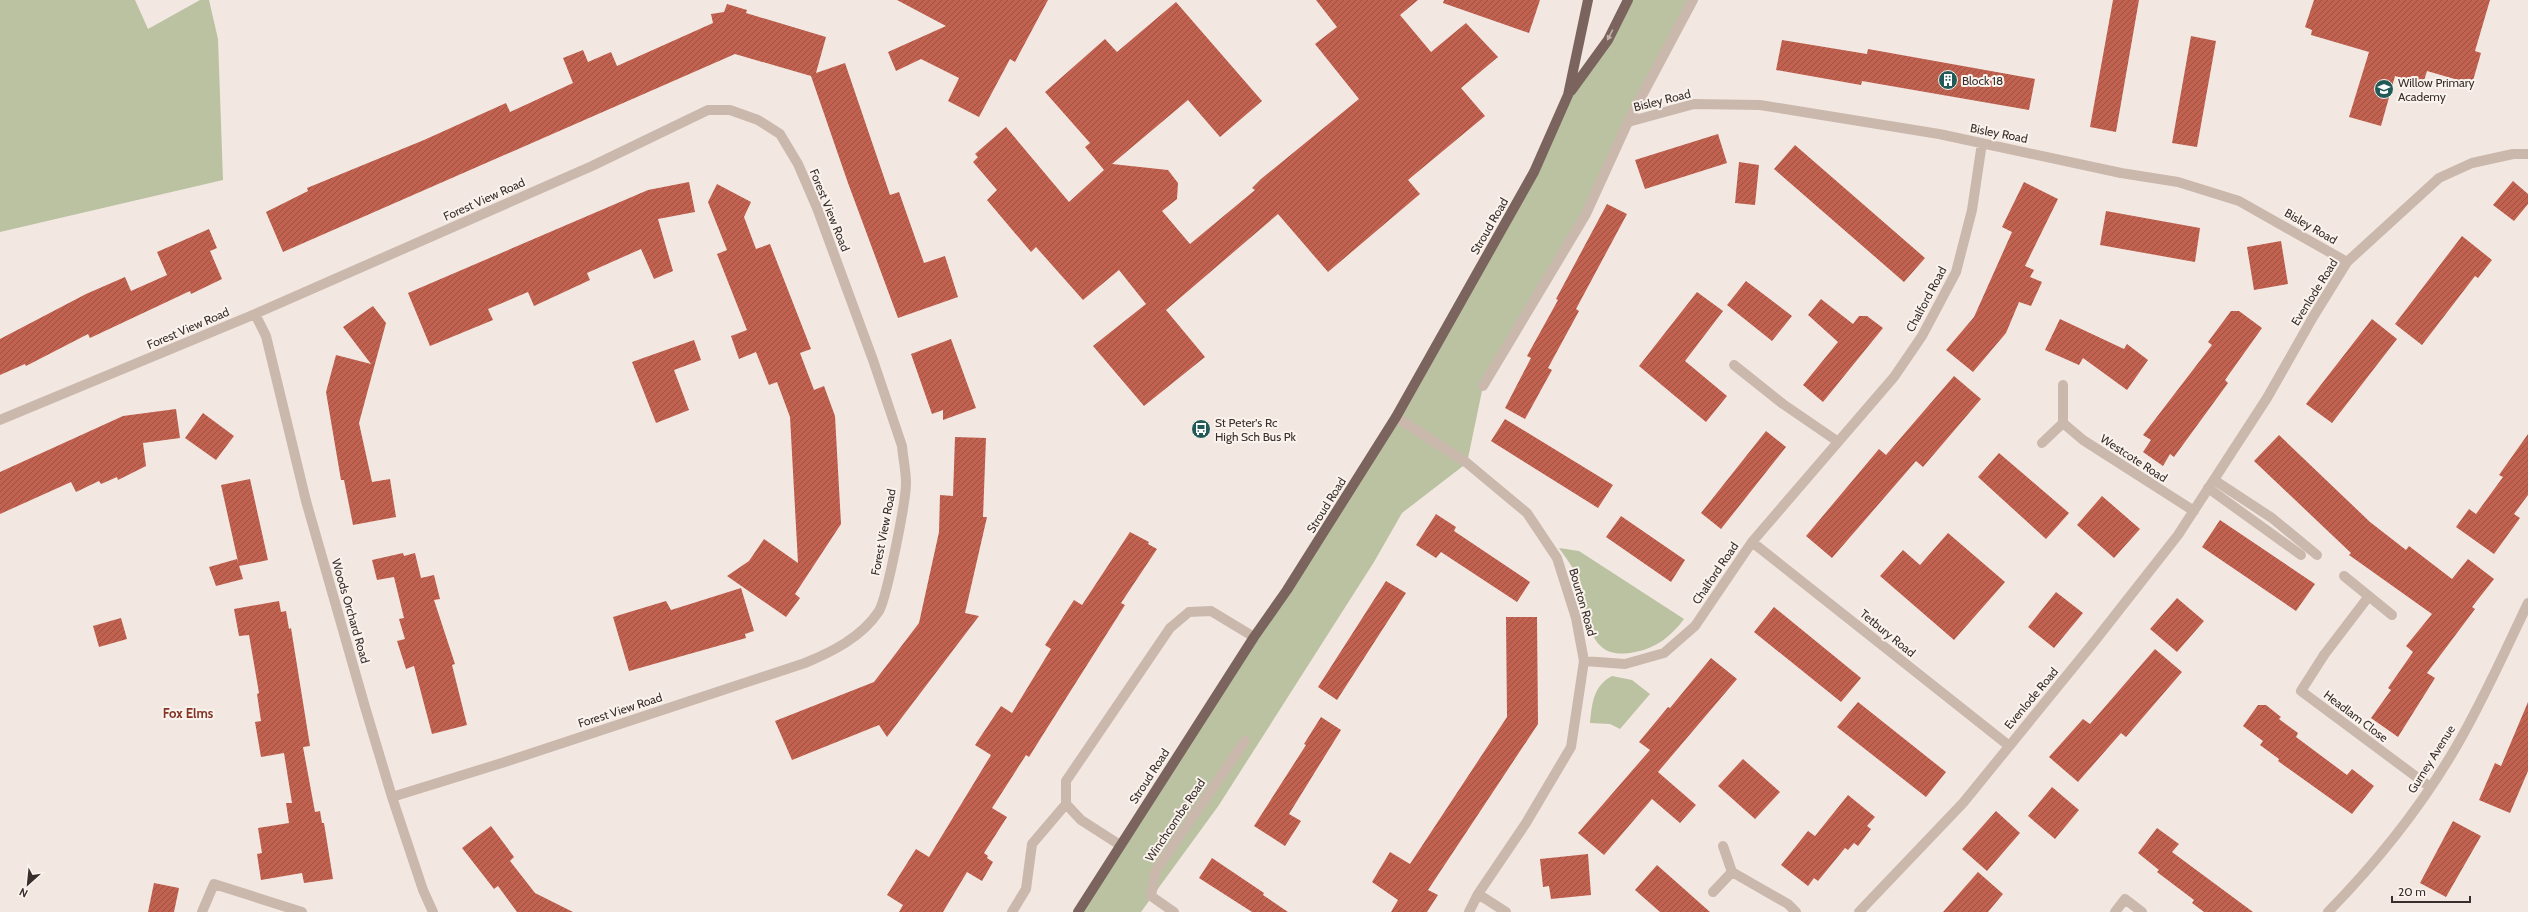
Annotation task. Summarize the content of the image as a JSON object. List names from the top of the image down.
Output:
{
  "streets": {
    "main road": ["Stroud Road"],
    "street": [
      "Bisley Road",
      "Forest View Road",
      "Evenlode Road",
      "Chalford Road",
      "Westcote Road",
      "Bourton Road",
      "Woods Orchard Road",
      "Tetbury Road",
      "Headlam Close",
      "Gurney Avenue",
      "Winchcombe Road"
    ]
  },
  "crossings": [
    ["Bisley Road", "Evenlode Road"],
    ["Bisley Road", "Chalford Road"],
    ["Forest View Road", "Woods Orchard Road"],
    ["Stroud Road", "Bourton Road"],
    ["Evenlode Road", "Westcote Road"],
    ["Evenlode Road", "Tetbury Road"],
    ["Chalford Road", "Bourton Road"],
    ["Chalford Road", "Tetbury Road"],
    ["Headlam Close", "Gurney Avenue"]
  ],
  "districts": ["Fox Elms"],
  "places": {
    "building": ["Block 18"],
    "school or university": ["Willow Primary Academy"],
    "bus stop": ["St Peter's Rc High Sch Bus Pk"]
  },
  "scale_bar": "20 m",
  "north": "bottom left"
}
